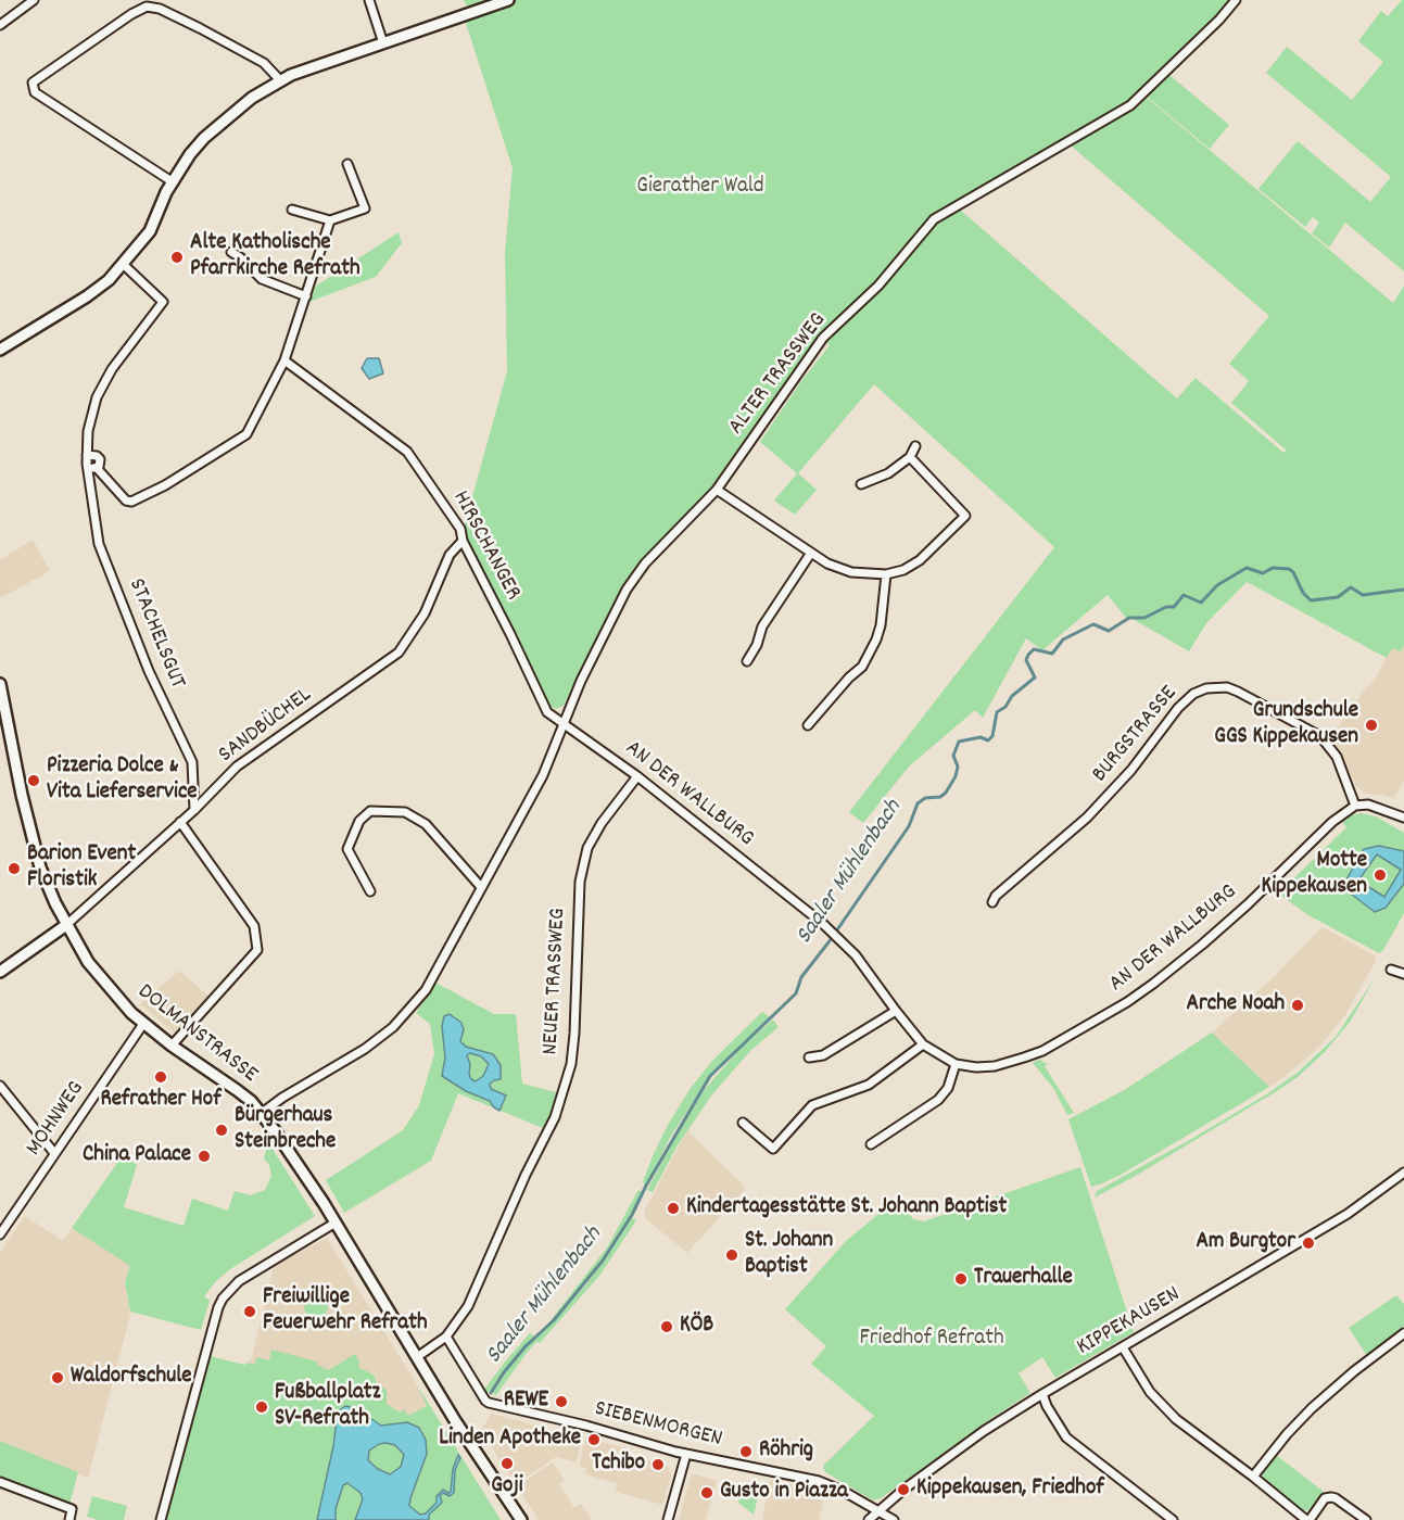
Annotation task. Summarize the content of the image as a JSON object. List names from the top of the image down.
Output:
{
  "streets": {
    "main road": ["DOLMANSTRASSE"],
    "street": [
      "ALTER TRASSWEG",
      "HIRSCHANGER",
      "STACHELSGUT",
      "SANDBÜCHEL",
      "BURGSTRASSE",
      "AN DER WALLBURG",
      "NEUER TRASSWEG",
      "MOHNWEG",
      "KIPPEKAUSEN",
      "SIEBENMORGEN"
    ]
  },
  "crossings": [
    ["ALTER TRASSWEG", "HIRSCHANGER"],
    ["ALTER TRASSWEG", "AN DER WALLBURG"],
    ["ALTER TRASSWEG", "DOLMANSTRASSE"],
    ["HIRSCHANGER", "SANDBÜCHEL"],
    ["HIRSCHANGER", "AN DER WALLBURG"],
    ["STACHELSGUT", "SANDBÜCHEL"],
    ["SANDBÜCHEL", "DOLMANSTRASSE"],
    ["BURGSTRASSE", "AN DER WALLBURG"],
    ["AN DER WALLBURG", "NEUER TRASSWEG"],
    ["NEUER TRASSWEG", "DOLMANSTRASSE"],
    ["NEUER TRASSWEG", "SIEBENMORGEN"],
    ["DOLMANSTRASSE", "MOHNWEG"],
    ["KIPPEKAUSEN", "SIEBENMORGEN"]
  ],
  "water": ["Saaler Mühlenbach"],
  "parks": ["Gierather Wald", "Friedhof Refrath"],
  "places": [
    "Alte Katholische Pfarrkirche Refrath",
    "Grundschule GGS Kippekausen",
    "Pizzeria Dolce & Vita Lieferservice",
    "Barion Event Floristik",
    "Motte Kippekausen",
    "Arche Noah",
    "Refrather Hof",
    "Bürgerhaus Steinbreche",
    "China Palace",
    "Kindertagesstätte St. Johann Baptist",
    "Am Burgtor",
    "St. Johann Baptist",
    "Trauerhalle",
    "Freiwillige Feuerwehr Refrath",
    "KÖB",
    "Waldorfschule",
    "REWE",
    "Fußballplatz SV-Refrath",
    "Linden Apotheke",
    "Röhrig",
    "Goji",
    "Tchibo",
    "Kippekausen, Friedhof",
    "Gusto in Piazza"
  ]
}
